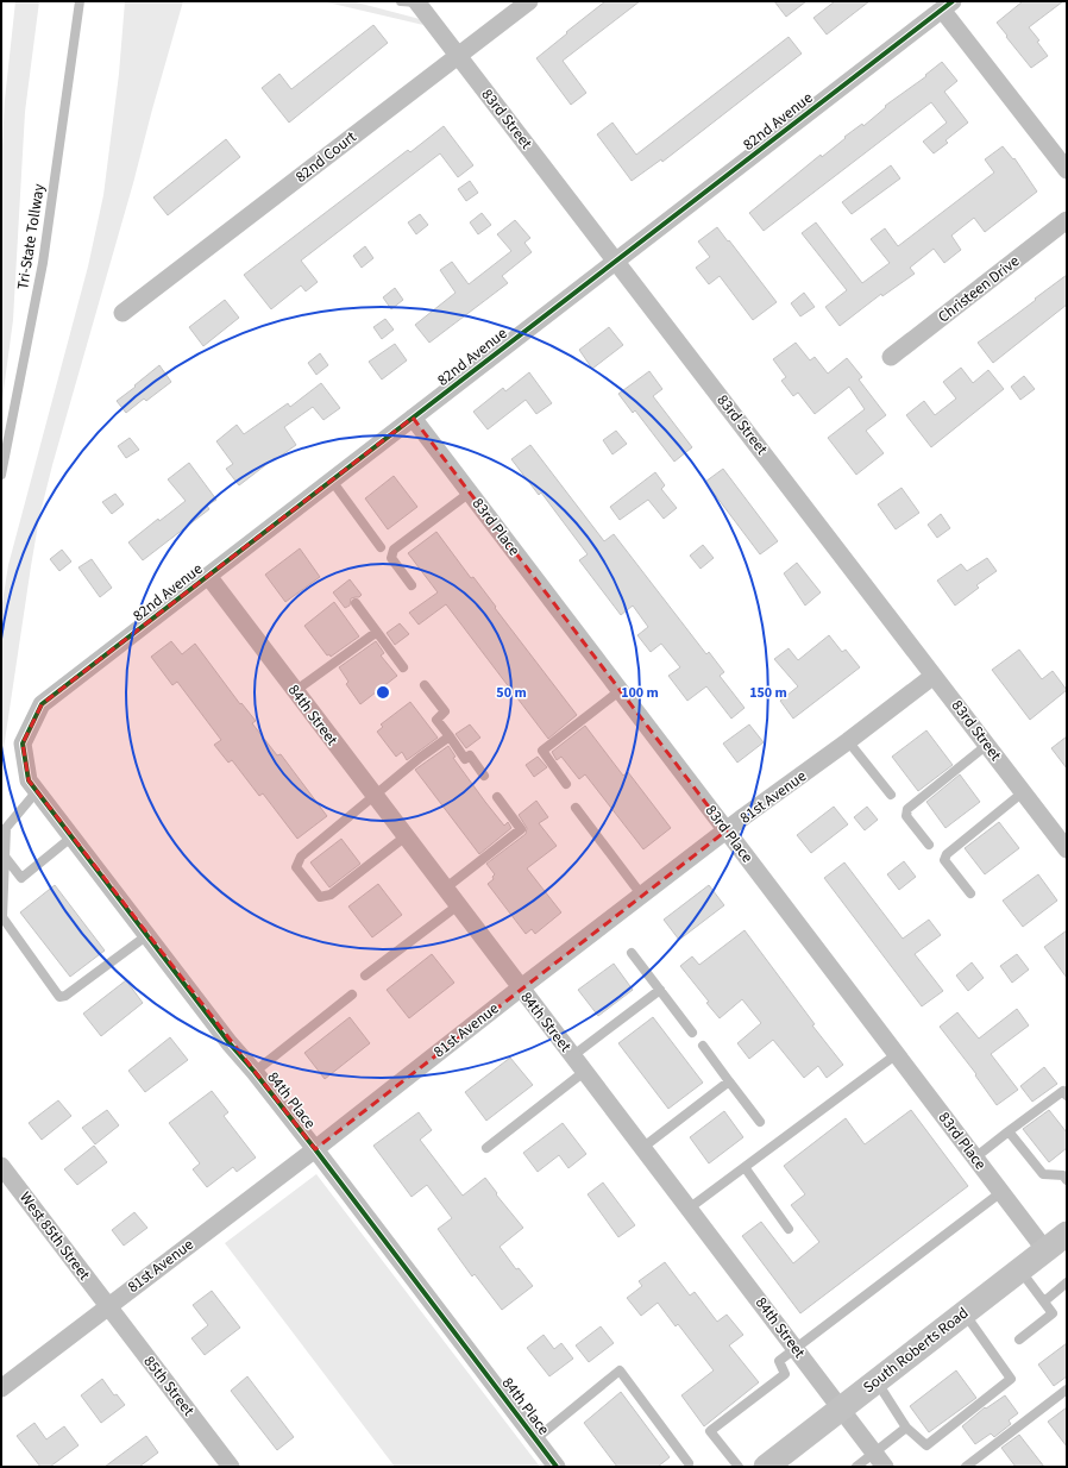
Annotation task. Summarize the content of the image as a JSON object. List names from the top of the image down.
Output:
{
  "streets": {
    "street": [
      "83rd Street",
      "82nd Avenue",
      "82nd Court",
      "Christeen Drive",
      "83rd Place",
      "84th Street",
      "81st Avenue",
      "84th Place",
      "West 85th Street",
      "South Roberts Road",
      "85th Street"
    ],
    "lane": ["Tri-State Tollway"]
  },
  "crossings": [
    ["83rd Street", "82nd Avenue"],
    ["83rd Street", "82nd Court"],
    ["83rd Street", "81st Avenue"],
    ["82nd Avenue", "83rd Place"],
    ["82nd Avenue", "84th Street"],
    ["82nd Avenue", "84th Place"],
    ["83rd Place", "81st Avenue"],
    ["83rd Place", "South Roberts Road"],
    ["84th Street", "81st Avenue"],
    ["84th Street", "South Roberts Road"],
    ["81st Avenue", "84th Place"],
    ["81st Avenue", "West 85th Street"],
    ["81st Avenue", "85th Street"],
    ["West 85th Street", "85th Street"]
  ],
  "rings": ["50 m", "100 m", "150 m"]
}
